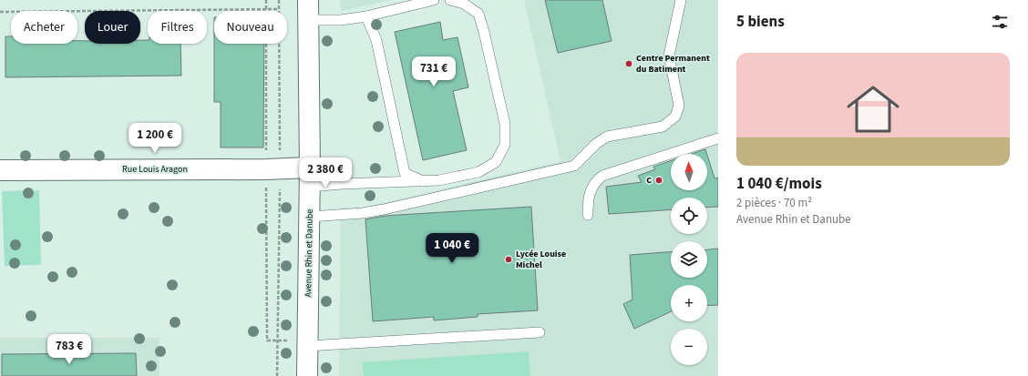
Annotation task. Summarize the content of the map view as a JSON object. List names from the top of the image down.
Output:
{
  "streets": {
    "street": ["Rue Louis Aragon", "Avenue Rhin et Danube"]
  },
  "crossings": [
    ["Rue Louis Aragon", "Avenue Rhin et Danube"]
  ],
  "places": ["Centre Permanent du Batiment", "C", "Lycée Louise Michel"],
  "north": "top",
  "page": {
    "heading": "5 biens",
    "chip": [
      "Acheter",
      "Louer",
      "Filtres",
      "Nouveau"
    ],
    "list": [
      {
        "name": "1 040 €/mois",
        "note": "2 pièces · 70 m² · Avenue Rhin et Danube"
      }
    ],
    "price": [
      "731 €",
      "1 200 €",
      "2 380 €",
      "1 040 €",
      "783 €"
    ],
    "map_buttons": ["+", "−"]
  }
}
